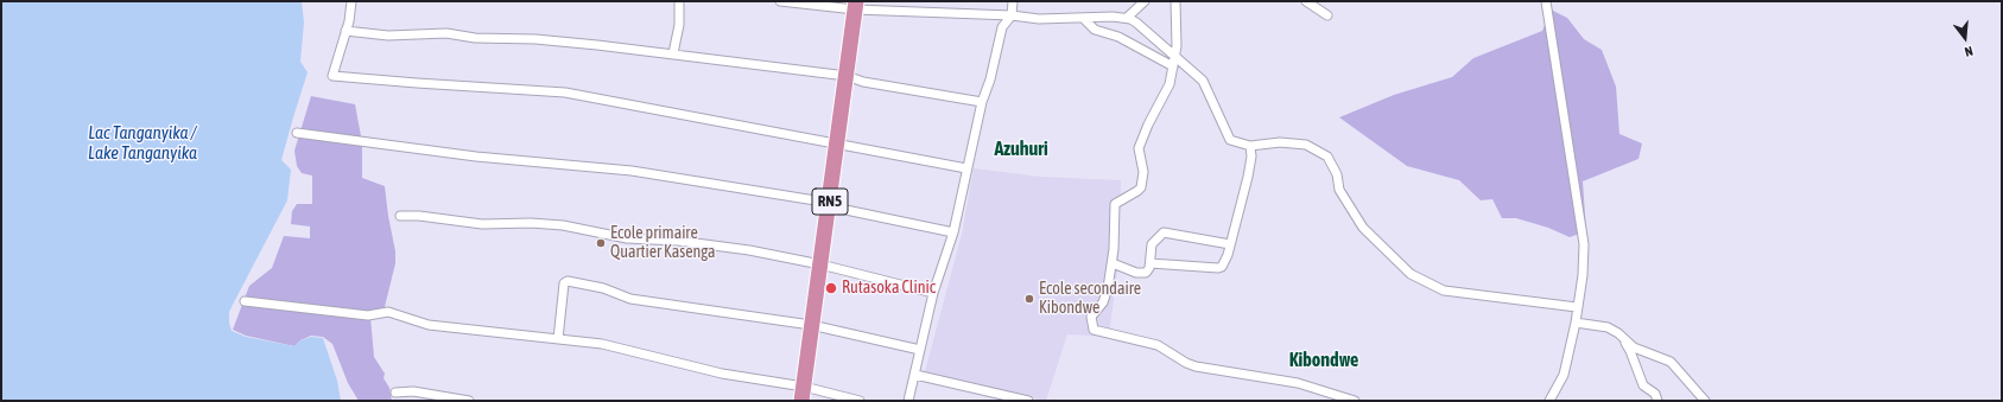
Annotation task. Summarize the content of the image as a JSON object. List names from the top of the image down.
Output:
{
  "streets": {
    "highway": ["RN5"]
  },
  "districts": ["Azuhuri", "Kibondwe"],
  "water": ["Lac Tanganyika / Lake Tanganyika"],
  "places": ["Ecole primaire Quartier Kasenga", "Rutasoka Clinic", "Ecole secondaire Kibondwe"],
  "north": "bottom"
}
